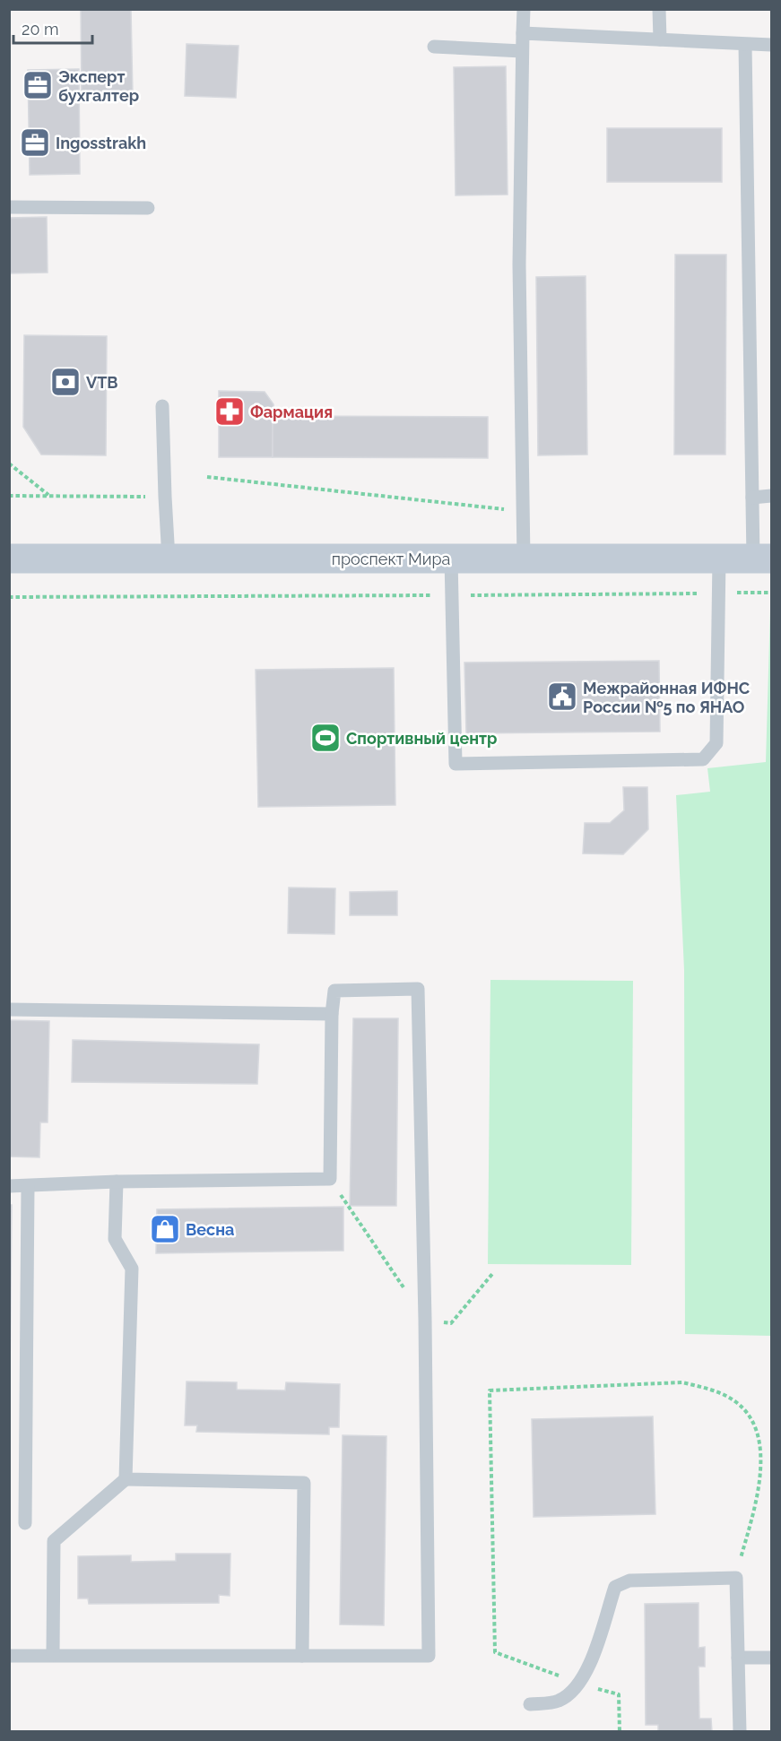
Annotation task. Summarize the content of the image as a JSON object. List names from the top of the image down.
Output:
{
  "streets": {
    "street": ["проспект Мира"]
  },
  "places": {
    "office": ["Эксперт бухгалтер", "Ingosstrakh"],
    "bank": ["VTB"],
    "pharmacy": ["Фармация"],
    "public building": ["Межрайонная ИФНС России №5 по ЯНАО"],
    "sports": ["Спортивный центр"],
    "shop": ["Весна"]
  },
  "scale_bar": "20 m"
}
